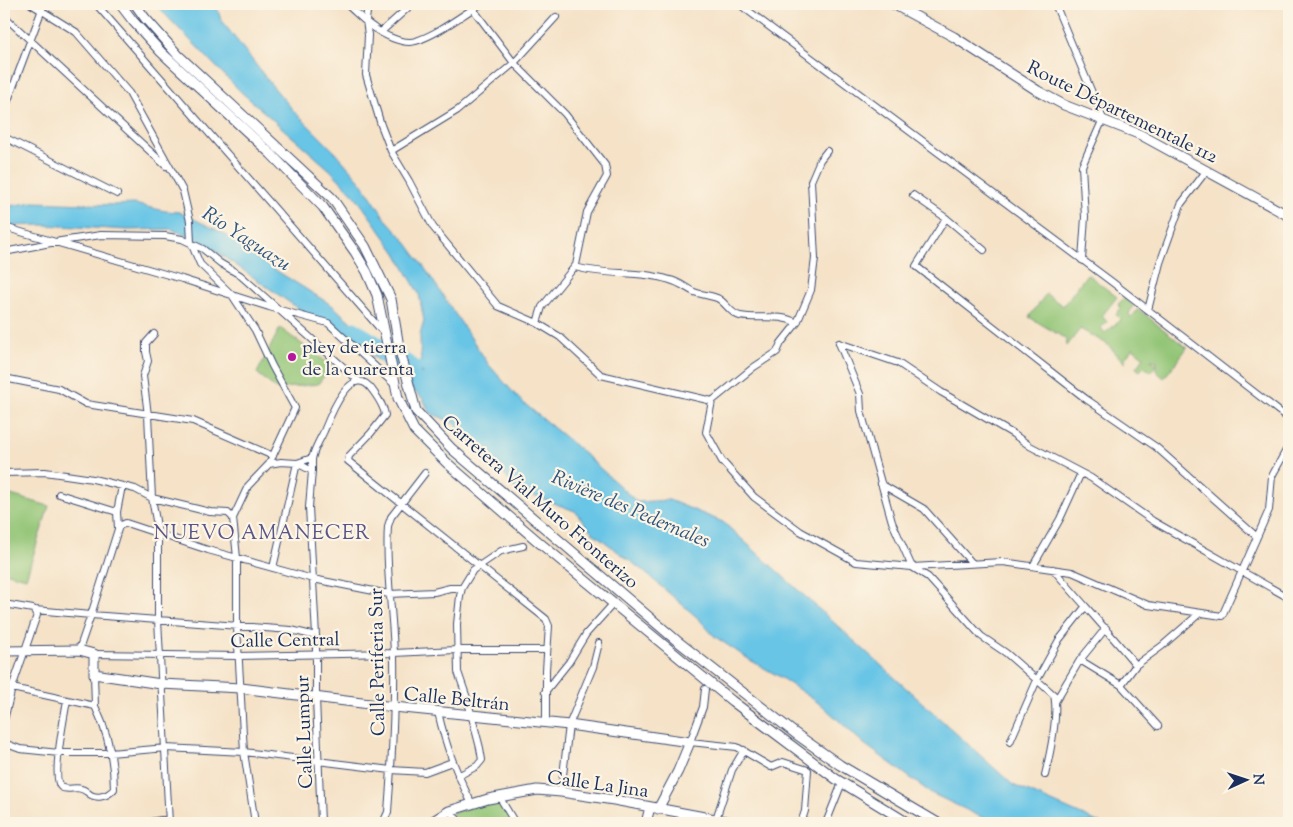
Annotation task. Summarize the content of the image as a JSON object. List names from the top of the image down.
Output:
{
  "streets": {
    "street": [
      "Route Départementale 112",
      "Carretera Vial Muro Fronterizo",
      "Calle Central",
      "Calle Periferia Sur",
      "Calle Beltrán",
      "Calle Lumpur",
      "Calle La Jina"
    ]
  },
  "crossings": [
    ["Calle Central", "Calle Periferia Sur"],
    ["Calle Central", "Calle Lumpur"],
    ["Calle Periferia Sur", "Calle Beltrán"],
    ["Calle Beltrán", "Calle Lumpur"]
  ],
  "districts": ["NUEVO AMANECER"],
  "water": ["Río Yaguazu", "Rivière des Pedernales"],
  "places": ["pley de tierra de la cuarenta"],
  "north": "right"
}
